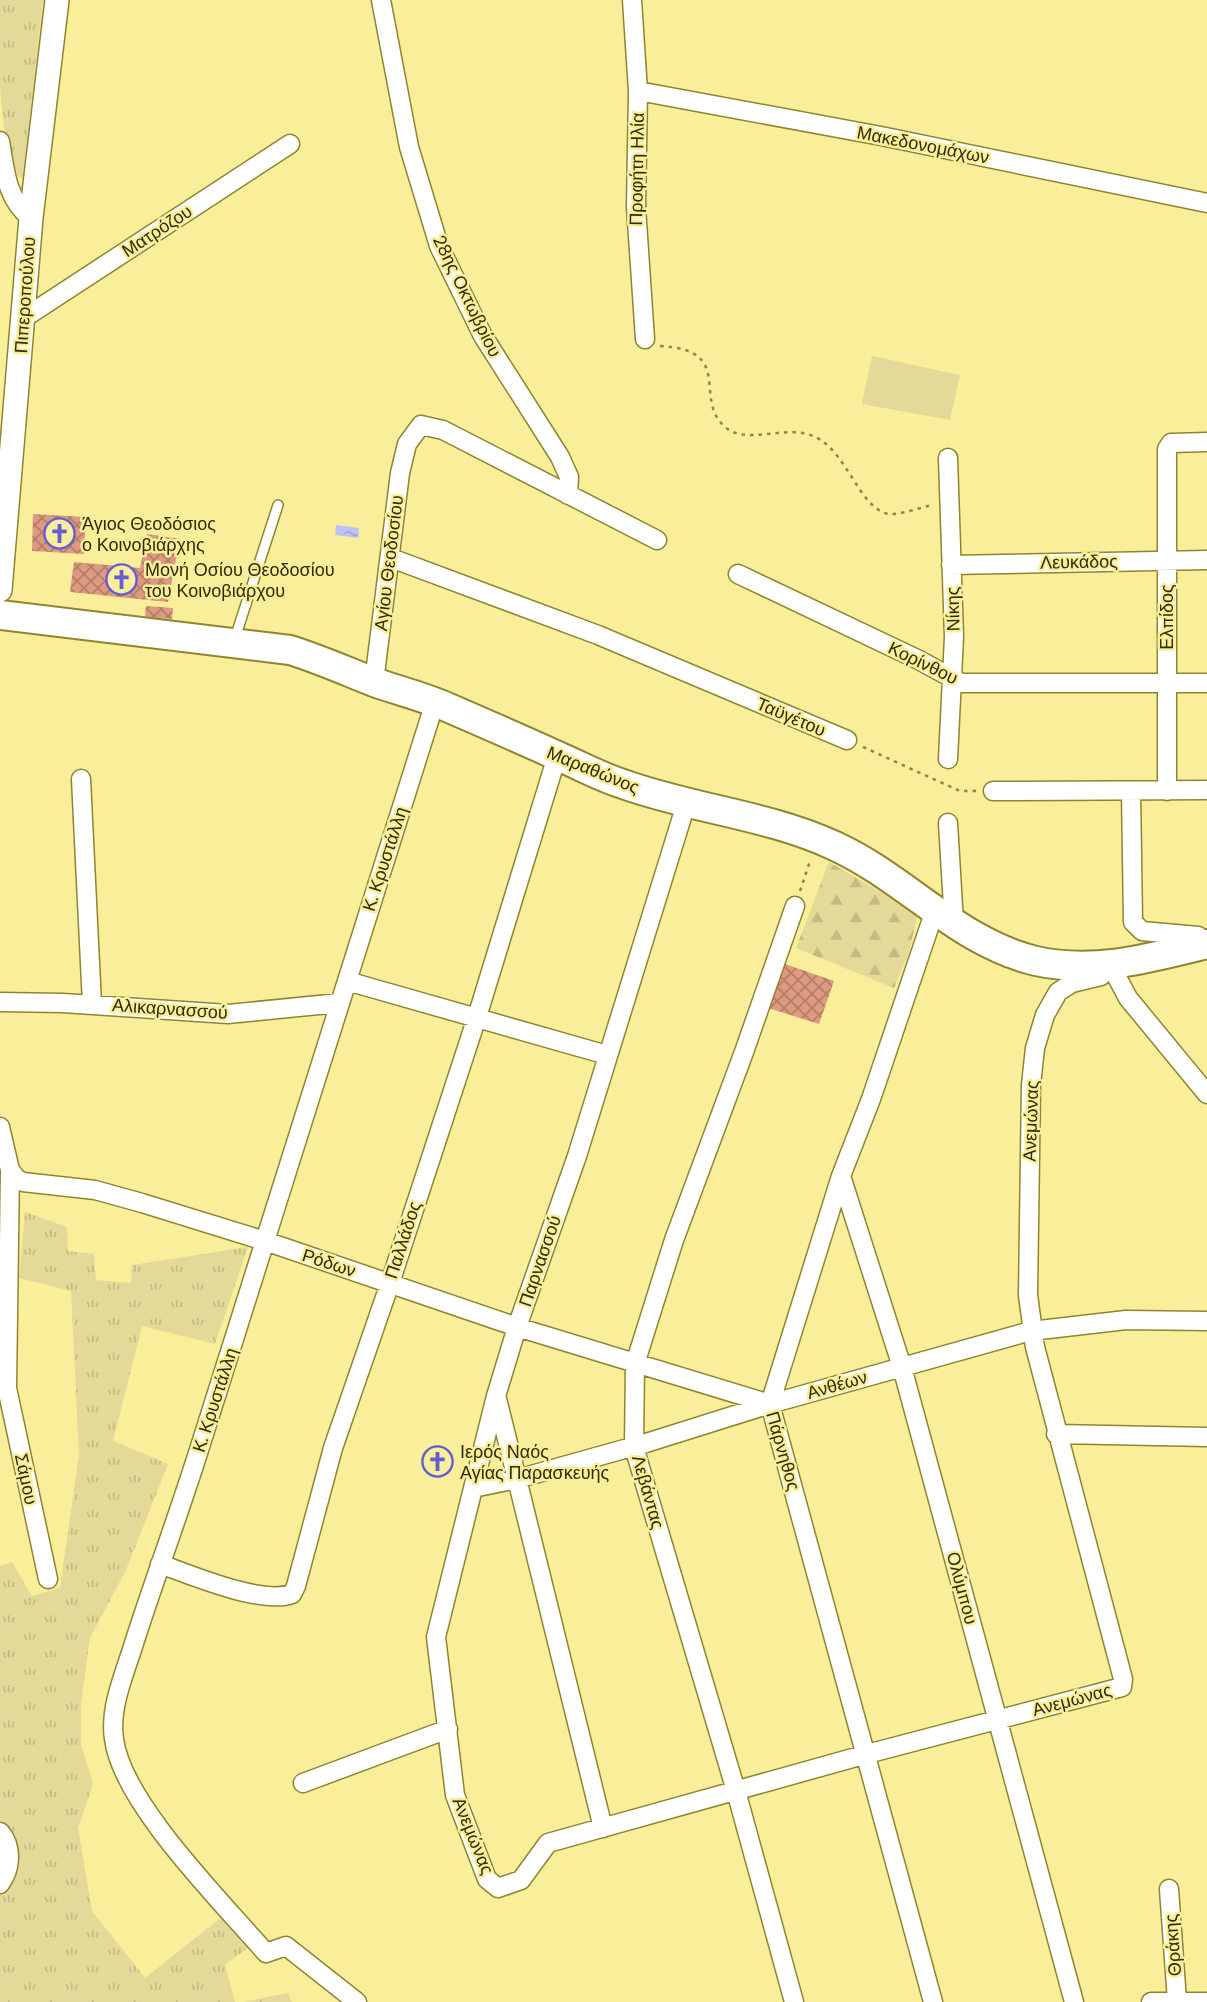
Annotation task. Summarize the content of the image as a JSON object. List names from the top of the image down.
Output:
{
  "streets": {
    "main road": ["Μαραθώνος"],
    "street": [
      "Μακεδονομάχων",
      "Προφήτη Ηλία",
      "Ματρόζου",
      "Πιπεροπούλου",
      "28ης Οκτωβρίου",
      "Λευκάδος",
      "Αγίου Θεοδοσίου",
      "Νίκης",
      "Ελπίδος",
      "Κορίνθου",
      "Ταϋγέτου",
      "Κ. Κρυστάλλη",
      "Αλικαρνασσού",
      "Ανεμώνας",
      "Παλλάδος",
      "Παρνασσού",
      "Ρόδων",
      "Ανθέων",
      "Πάρνηθος",
      "Σάμου",
      "Λεβάντας",
      "Ολύμπου",
      "Θράκης"
    ]
  },
  "crossings": [
    ["Μακεδονομάχων", "Προφήτη Ηλία"],
    ["Ματρόζου", "Πιπεροπούλου"],
    ["28ης Οκτωβρίου", "Αγίου Θεοδοσίου"],
    ["Λευκάδος", "Νίκης"],
    ["Λευκάδος", "Ελπίδος"],
    ["Αγίου Θεοδοσίου", "Ταϋγέτου"],
    ["Αγίου Θεοδοσίου", "Μαραθώνος"],
    ["Νίκης", "Κορίνθου"],
    ["Ελπίδος", "Κορίνθου"],
    ["Μαραθώνος", "Κ. Κρυστάλλη"],
    ["Μαραθώνος", "Ανεμώνας"],
    ["Μαραθώνος", "Παλλάδος"],
    ["Μαραθώνος", "Παρνασσού"],
    ["Μαραθώνος", "Πάρνηθος"],
    ["Κ. Κρυστάλλη", "Αλικαρνασσού"],
    ["Κ. Κρυστάλλη", "Παλλάδος"],
    ["Κ. Κρυστάλλη", "Ρόδων"],
    ["Ανεμώνας", "Παρνασσού"],
    ["Ανεμώνας", "Ανθέων"],
    ["Ανεμώνας", "Πάρνηθος"],
    ["Ανεμώνας", "Λεβάντας"],
    ["Ανεμώνας", "Ολύμπου"],
    ["Παλλάδος", "Ρόδων"],
    ["Παρνασσού", "Ρόδων"],
    ["Παρνασσού", "Ανθέων"],
    ["Ρόδων", "Ανθέων"],
    ["Ρόδων", "Πάρνηθος"],
    ["Ρόδων", "Σάμου"],
    ["Ρόδων", "Λεβάντας"],
    ["Ανθέων", "Πάρνηθος"],
    ["Ανθέων", "Λεβάντας"],
    ["Ανθέων", "Ολύμπου"],
    ["Πάρνηθος", "Ολύμπου"]
  ],
  "places": {
    "church": ["Άγιος Θεοδόσιος ο Κοινοβιάρχης", "Μονή Οσίου Θεοδοσίου του Κοινοβιάρχου", "Ιερός Ναός Αγίας Παρασκευής"]
  }
}
